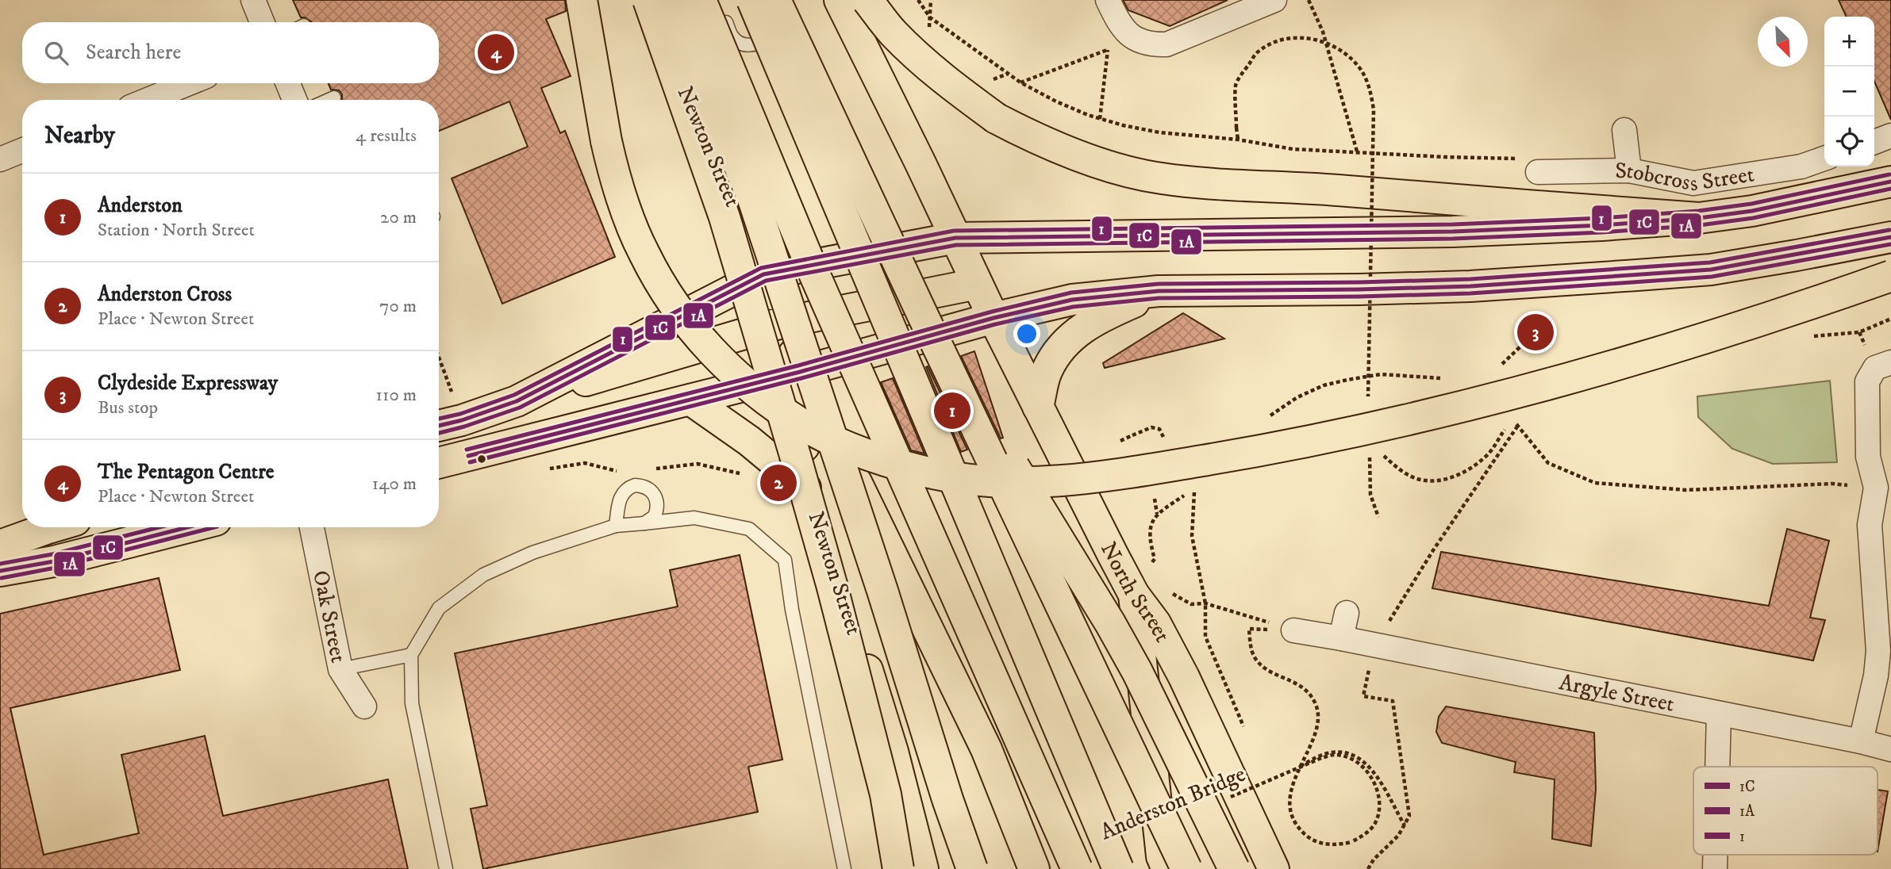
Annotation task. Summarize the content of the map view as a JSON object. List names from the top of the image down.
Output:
{
  "streets": {
    "main road": ["Newton Street", "North Street"],
    "street": ["Stobcross Street", "Oak Street", "Argyle Street"],
    "path": ["Anderston Bridge"]
  },
  "lines": ["transit line 1", "transit line 1C", "transit line 1A"],
  "legend": ["1C", "1A", "1"],
  "north": "bottom right",
  "page": {
    "map_buttons": ["+", "−"],
    "search": "Search here",
    "pins": [
      "4",
      "3",
      "1",
      "2"
    ],
    "heading": ["Nearby", "4 results"],
    "list": [
      {
        "mark": "1",
        "name": "Anderston",
        "note": "Station · North Street",
        "value": "20 m"
      },
      {
        "mark": "2",
        "name": "Anderston Cross",
        "note": "Place · Newton Street",
        "value": "70 m"
      },
      {
        "mark": "3",
        "name": "Clydeside Expressway",
        "note": "Bus stop",
        "value": "110 m"
      },
      {
        "mark": "4",
        "name": "The Pentagon Centre",
        "note": "Place · Newton Street",
        "value": "140 m"
      }
    ]
  }
}
